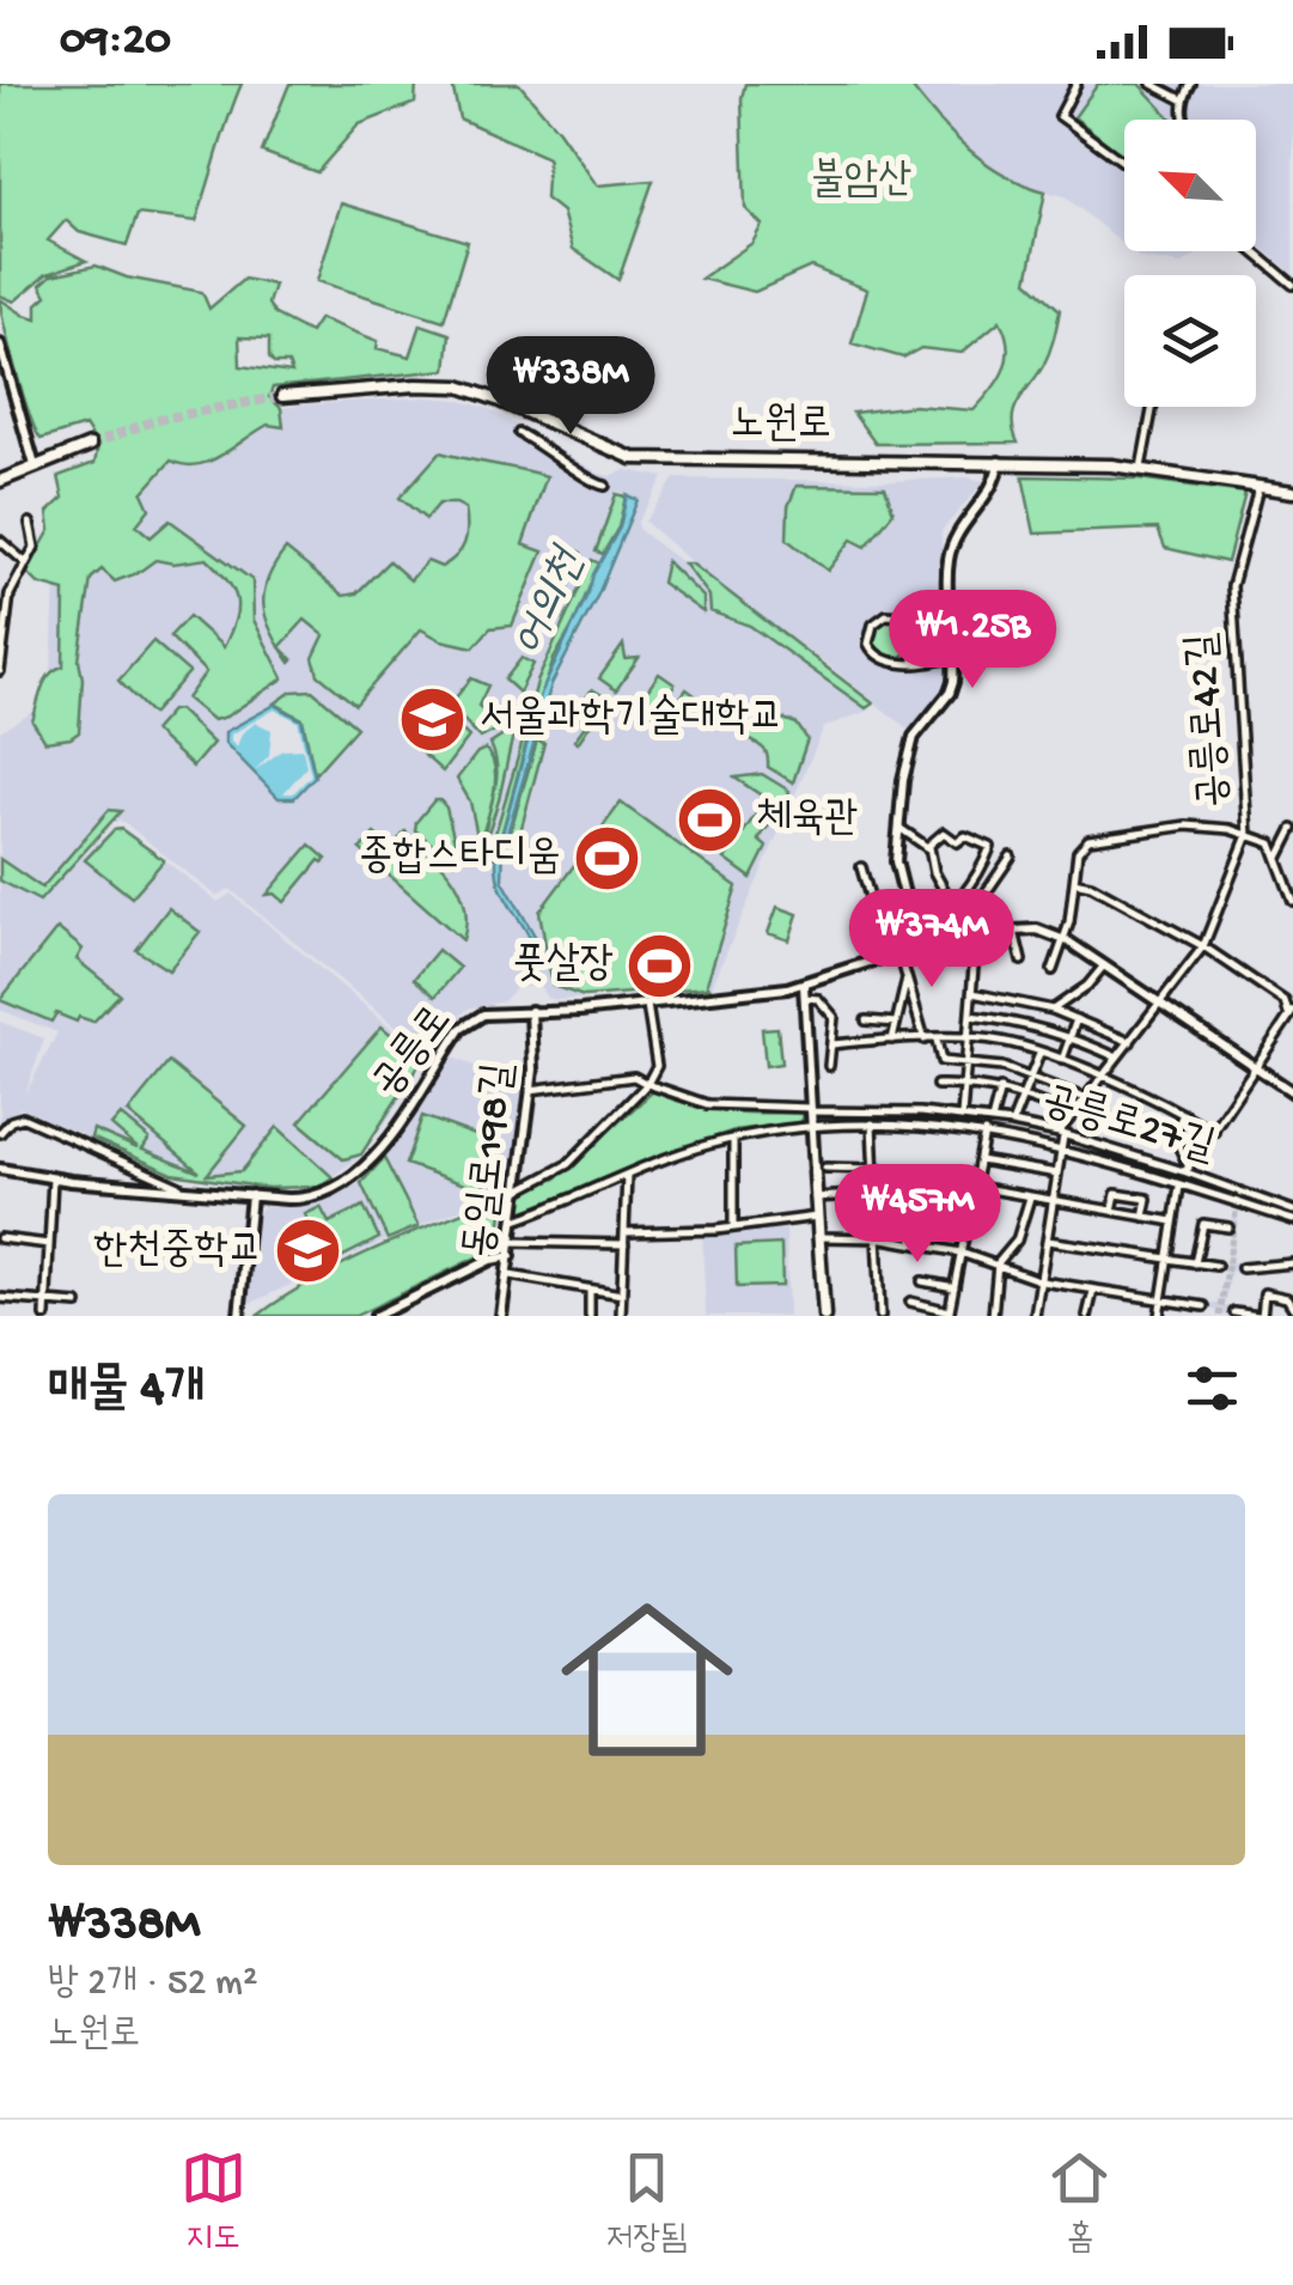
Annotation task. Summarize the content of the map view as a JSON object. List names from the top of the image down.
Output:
{
  "streets": {
    "main road": ["노원로"],
    "street": [
      "공릉로42길",
      "공릉로",
      "공릉로27길",
      "동일로198길"
    ]
  },
  "crossings": [
    ["노원로", "공릉로42길"],
    ["공릉로42길", "공릉로"],
    ["공릉로42길", "공릉로27길"],
    ["공릉로", "동일로198길"],
    ["공릉로27길", "동일로198길"]
  ],
  "water": ["어의천"],
  "parks": ["불암산"],
  "places": {
    "school or university": ["서울과학기술대학교", "한천중학교"],
    "sports": ["체육관", "종합스타디움", "풋살장"]
  },
  "north": "top left",
  "page": {
    "status": "09:20",
    "price": [
      "₩338M",
      "₩1.25B",
      "₩374M",
      "₩457M"
    ],
    "heading": "매물 4개",
    "list": [
      {
        "name": "₩338M",
        "note": "방 2개 · 52 m² · 노원로"
      }
    ],
    "tabs": ["지도", "저장됨", "홈"]
  }
}
